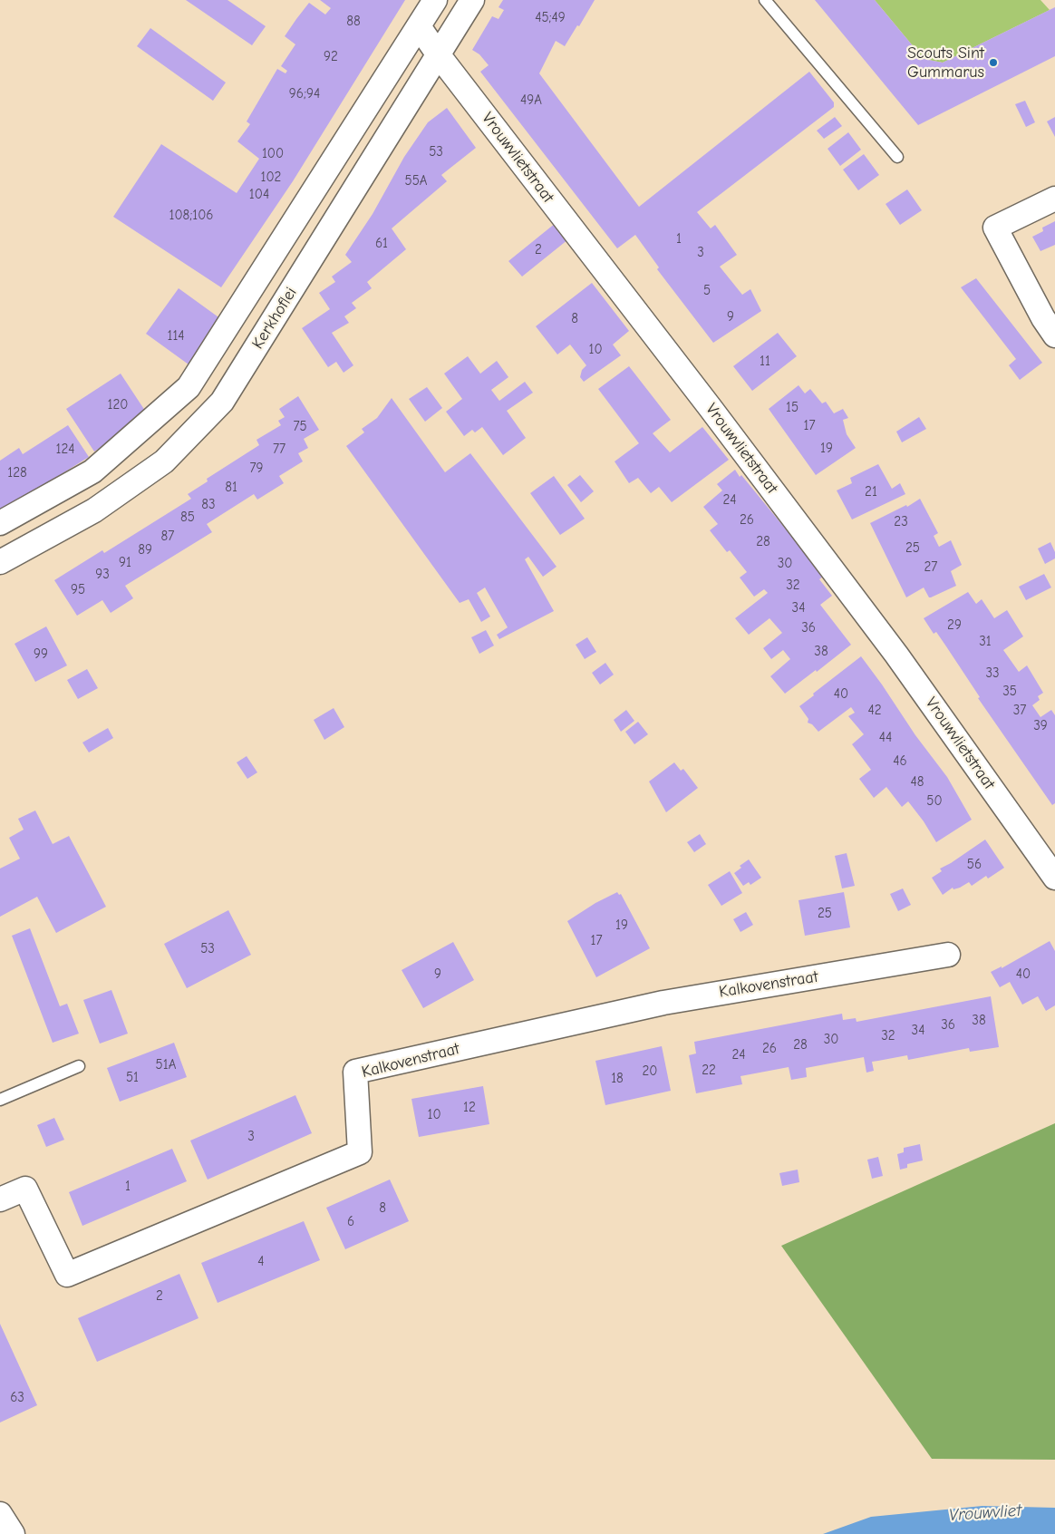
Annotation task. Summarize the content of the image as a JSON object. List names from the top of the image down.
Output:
{
  "streets": {
    "street": ["Vrouwvlietstraat", "Kerkhoflei", "Kalkovenstraat"]
  },
  "crossings": [
    ["Vrouwvlietstraat", "Kerkhoflei"]
  ],
  "water": ["Vrouwvliet"],
  "places": ["Scouts Sint Gummarus"],
  "house_numbers": [
    "45;49",
    "88",
    "92",
    "96;94",
    "49A",
    "53",
    "100",
    "102",
    "55A",
    "104",
    "108;106",
    "1",
    "61",
    "2",
    "3",
    "5",
    "9",
    "8",
    "114",
    "10",
    "11",
    "120",
    "15",
    "17",
    "75",
    "19",
    "124",
    "77",
    "79",
    "128",
    "81",
    "21",
    "24",
    "83",
    "85",
    "26",
    "23",
    "87",
    "28",
    "25",
    "89",
    "91",
    "30",
    "27",
    "93",
    "32",
    "95",
    "34",
    "29",
    "36",
    "31",
    "38",
    "99",
    "33",
    "35",
    "40",
    "42",
    "37",
    "39",
    "44",
    "46",
    "48",
    "50",
    "56",
    "25",
    "19",
    "17",
    "53",
    "9",
    "40",
    "38",
    "36",
    "34",
    "32",
    "30",
    "28",
    "26",
    "24",
    "51A",
    "22",
    "20",
    "51",
    "18",
    "12",
    "10",
    "3",
    "1",
    "8",
    "6",
    "4",
    "2",
    "63"
  ]
}
